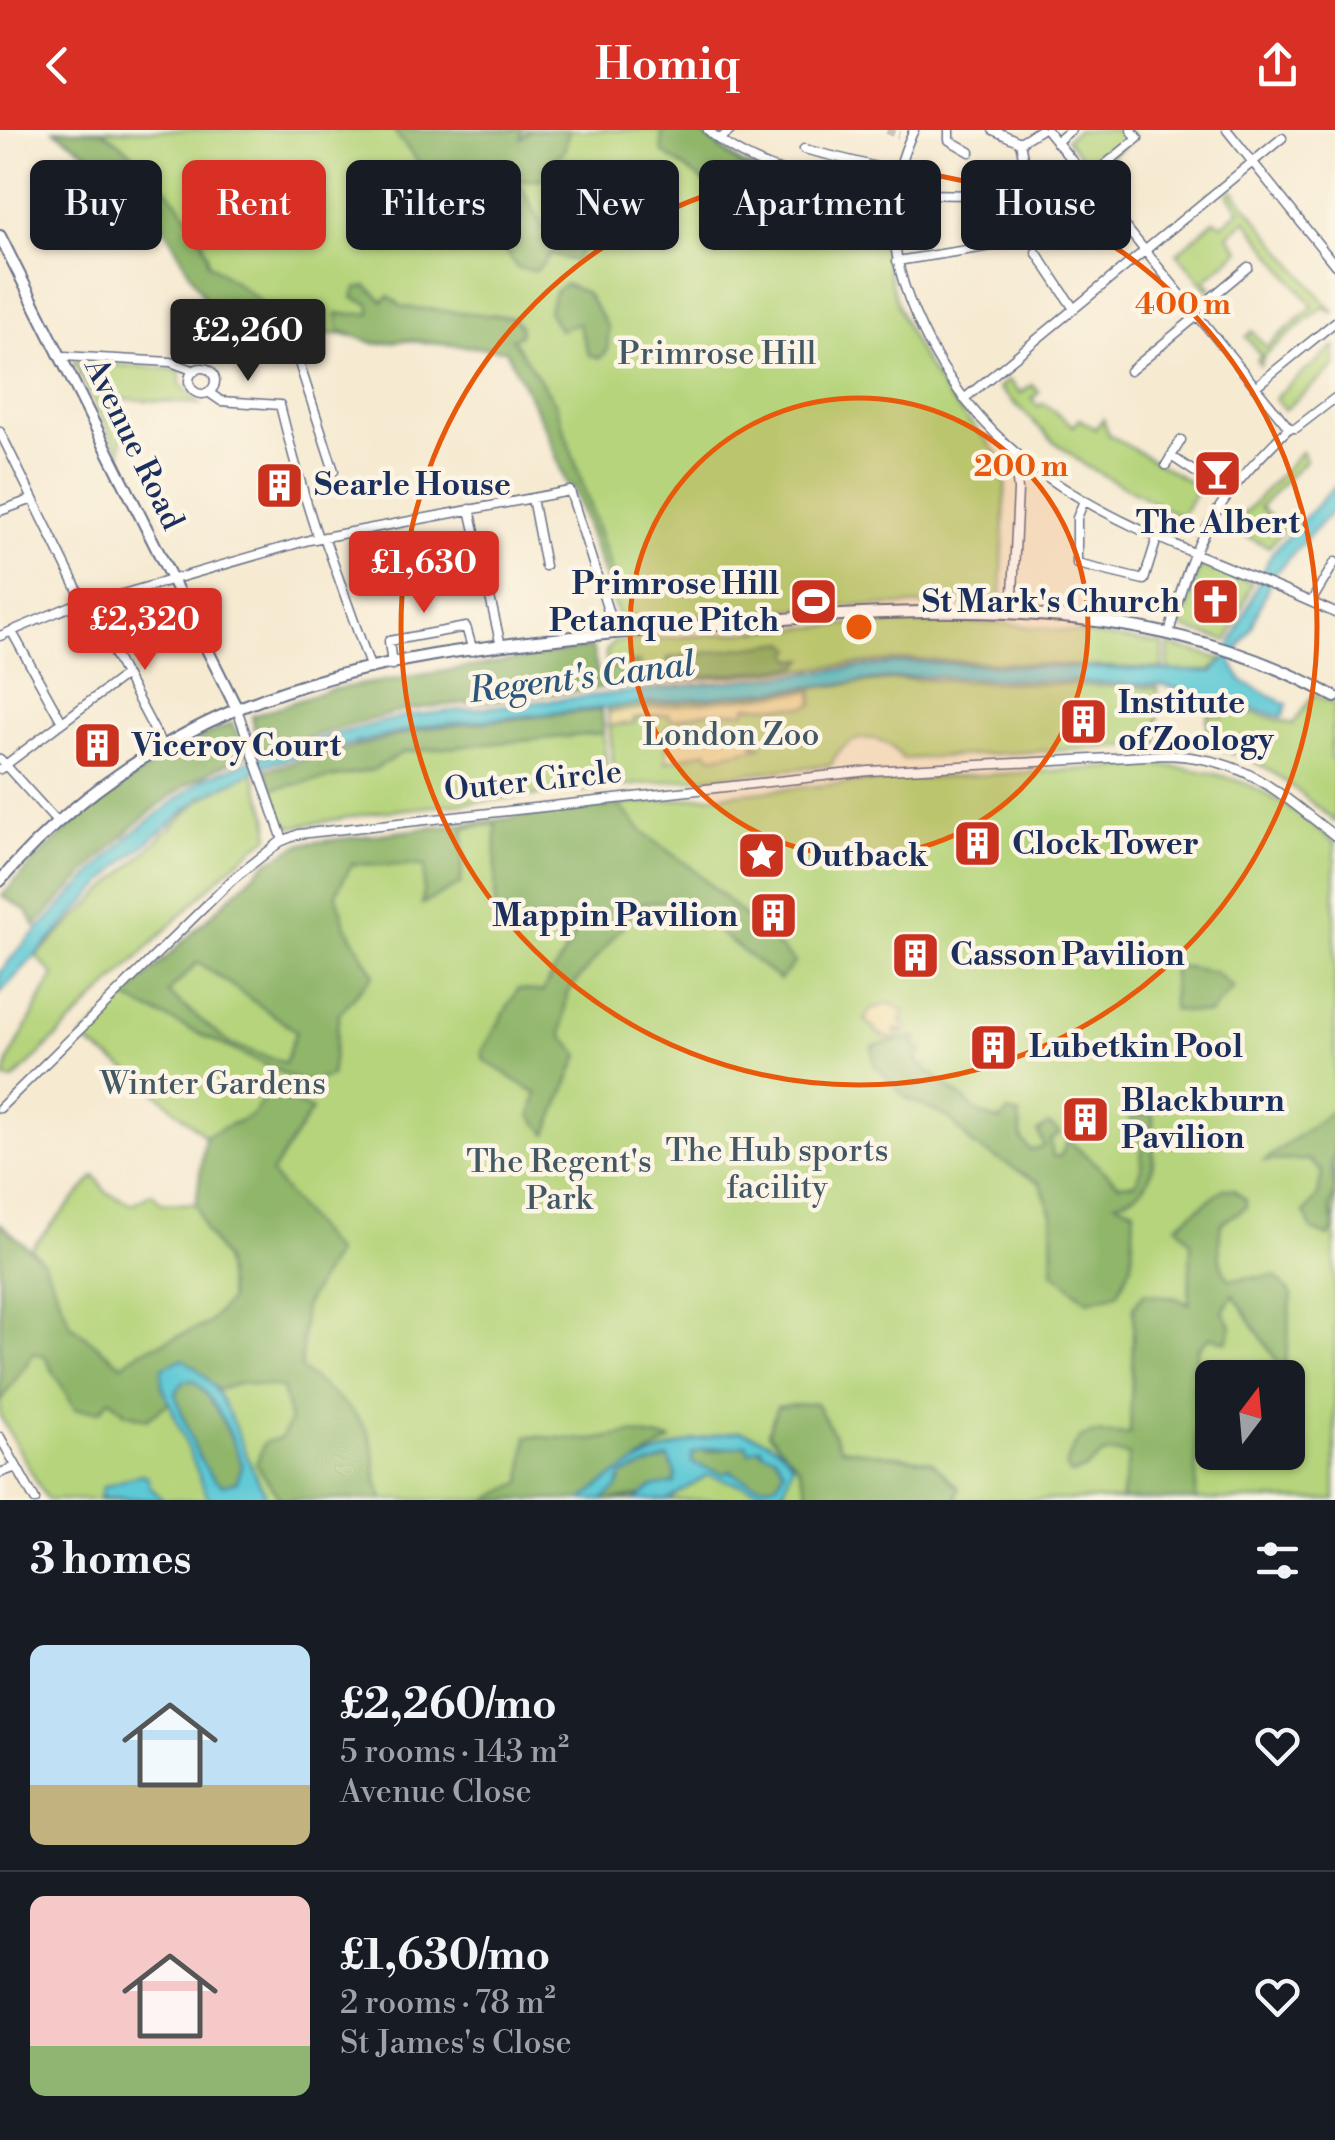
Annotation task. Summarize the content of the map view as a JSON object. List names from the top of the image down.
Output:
{
  "streets": {
    "main road": ["Avenue Road"],
    "street": ["Outer Circle"]
  },
  "crossings": [
    ["Avenue Road", "Outer Circle"]
  ],
  "water": ["Regent's Canal"],
  "parks": [
    "Primrose Hill",
    "London Zoo",
    "Winter Gardens",
    "The Hub sports facility",
    "The Regent's Park"
  ],
  "places": {
    "bar": ["The Albert"],
    "building": [
      "Searle House",
      "Institute of Zoology",
      "Viceroy Court",
      "Clock Tower",
      "Mappin Pavilion",
      "Casson Pavilion",
      "Lubetkin Pool",
      "Blackburn Pavilion"
    ],
    "sports": ["Primrose Hill Petanque Pitch"],
    "church": ["St Mark's Church"],
    "place": ["Outback"]
  },
  "north": "top",
  "page": {
    "header": "Homiq",
    "chip": [
      "Buy",
      "Rent",
      "Filters",
      "New",
      "Apartment",
      "House"
    ],
    "price": ["£2,260", "£1,630", "£2,320"],
    "heading": "3 homes",
    "list": [
      {
        "name": "£2,260/mo",
        "note": "5 rooms · 143 m² · Avenue Close"
      },
      {
        "name": "£1,630/mo",
        "note": "2 rooms · 78 m² · St James's Close"
      }
    ]
  },
  "rings": ["400 m", "200 m"]
}
